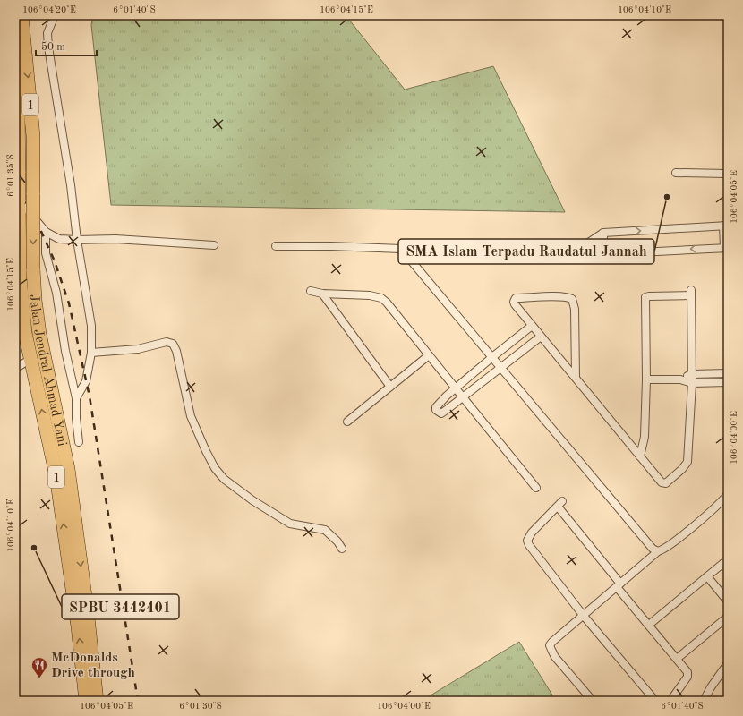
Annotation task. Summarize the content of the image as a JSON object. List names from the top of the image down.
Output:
{
  "streets": {
    "highway": ["1", "Jalan Jendral Ahmad Yani"]
  },
  "places": {
    "other": ["SMA Islam Terpadu Raudatul Jannah", "SPBU 3442401"],
    "restaurant": ["McDonalds Drive through"]
  },
  "scale_bar": "50 m",
  "coordinates": [
    "106°04'20\"E",
    "6°01'40\"S",
    "106°04'15\"E",
    "106°04'10\"E",
    "6°01'35\"S",
    "106°04'05\"E",
    "106°04'00\"E",
    "6°01'30\"S"
  ]
}
